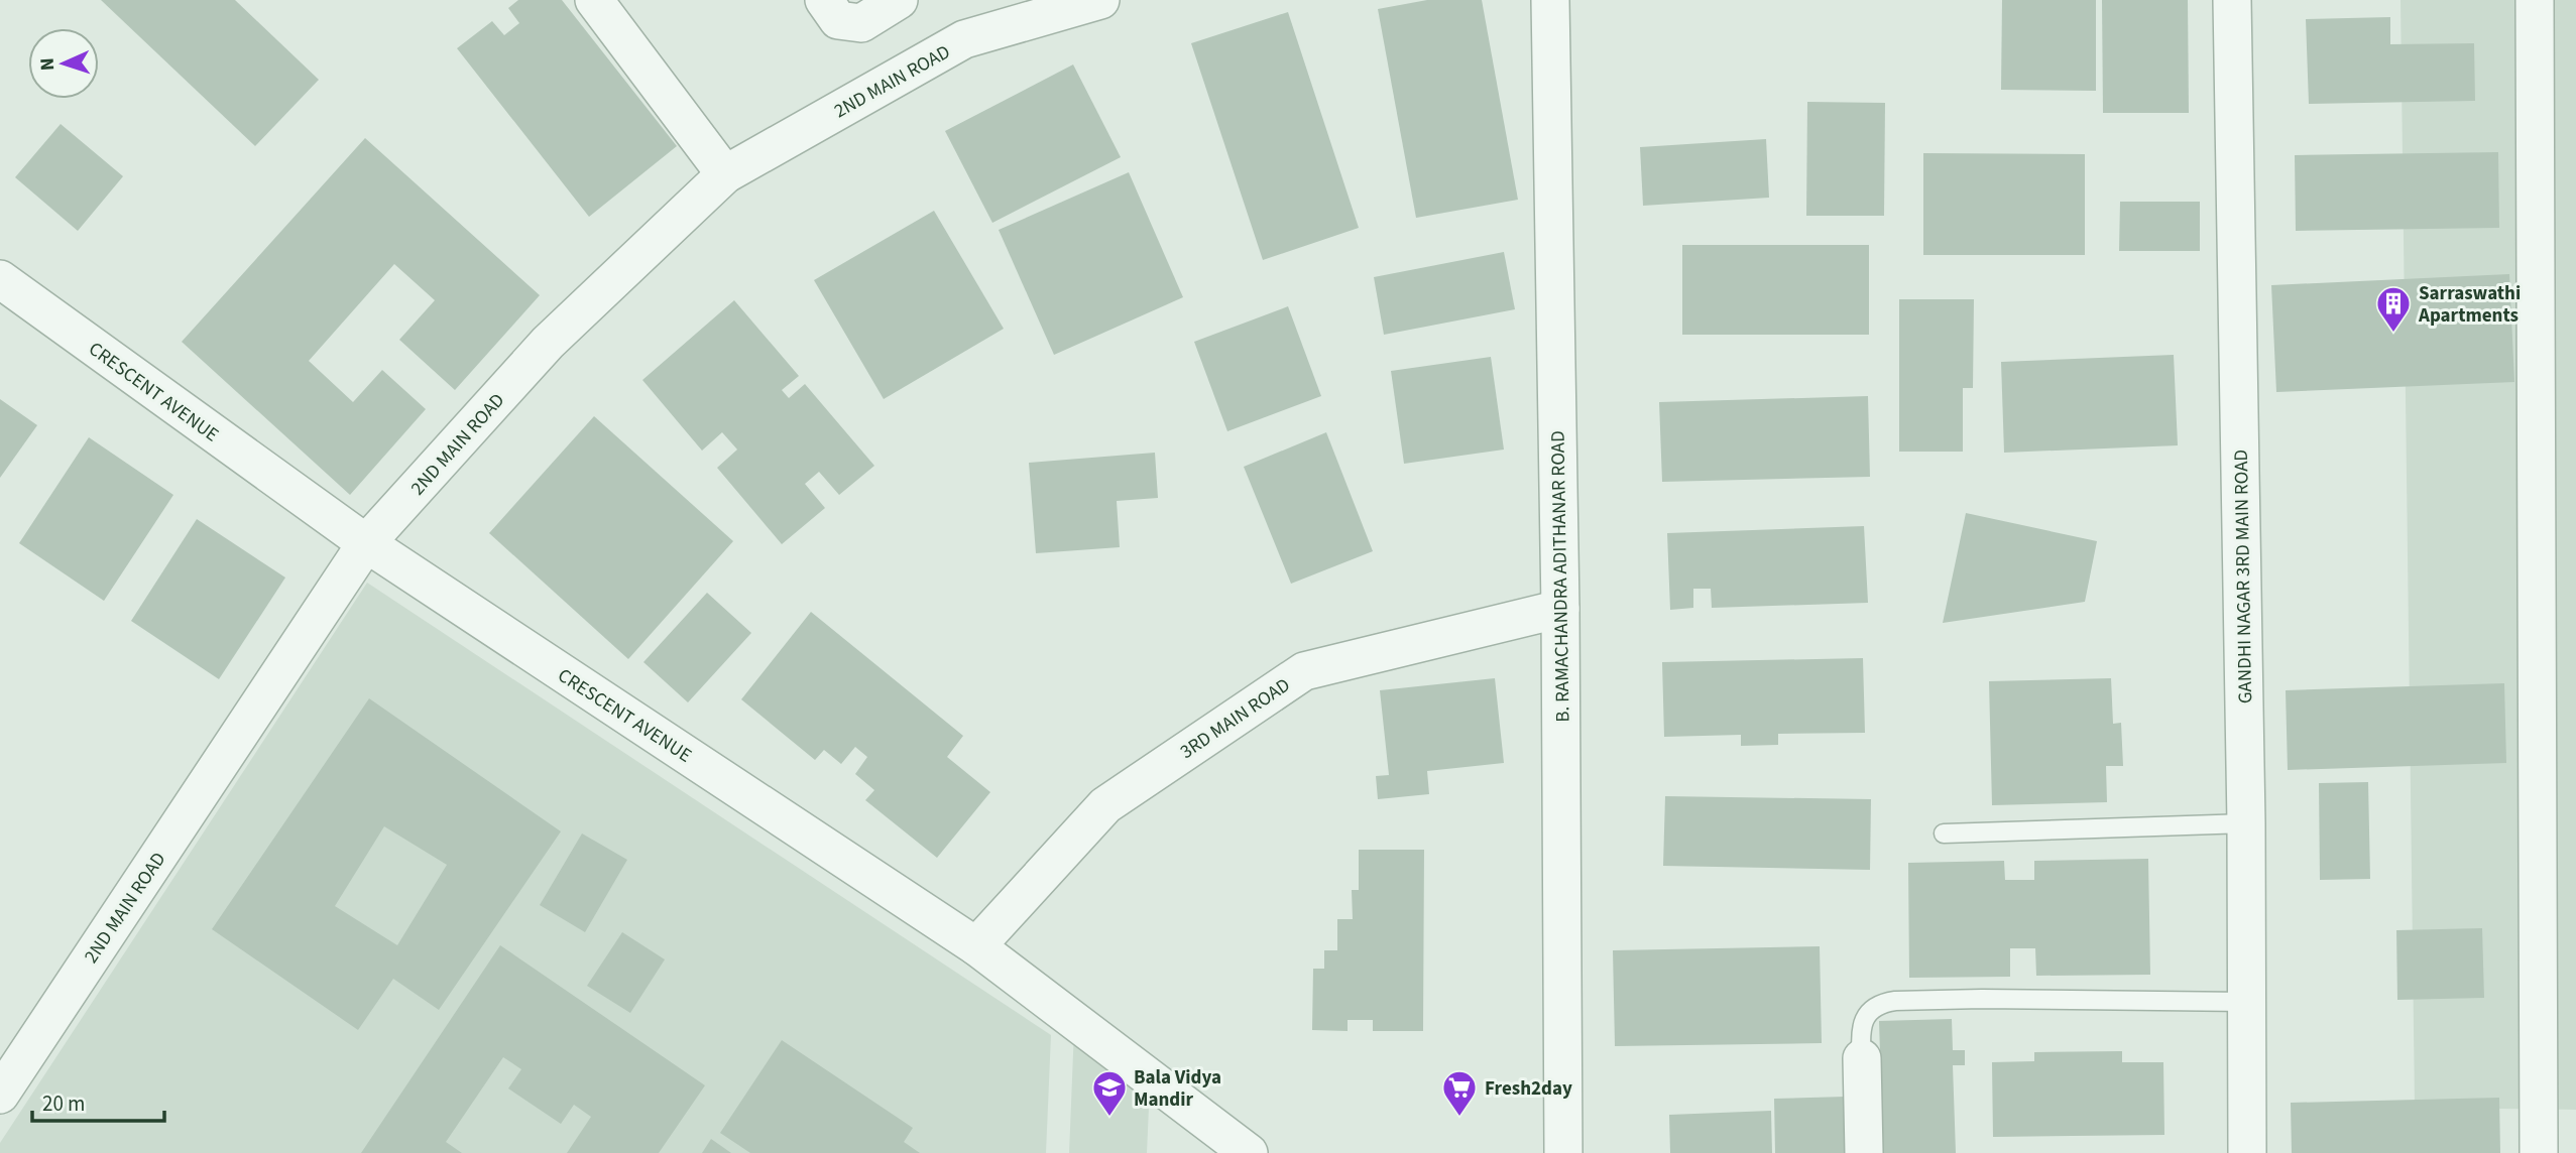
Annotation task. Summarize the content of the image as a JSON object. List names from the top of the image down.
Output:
{
  "streets": {
    "street": [
      "2ND MAIN ROAD",
      "CRESCENT AVENUE",
      "B. RAMACHANDRA ADITHANAR ROAD",
      "GANDHI NAGAR 3RD MAIN ROAD",
      "3RD MAIN ROAD"
    ]
  },
  "crossings": [
    ["2ND MAIN ROAD", "CRESCENT AVENUE"],
    ["CRESCENT AVENUE", "3RD MAIN ROAD"],
    ["B. RAMACHANDRA ADITHANAR ROAD", "3RD MAIN ROAD"]
  ],
  "places": {
    "building": ["Sarraswathi Apartments"],
    "school or university": ["Bala Vidya Mandir"],
    "supermarket": ["Fresh2day"]
  },
  "scale_bar": "20 m",
  "north": "left"
}
